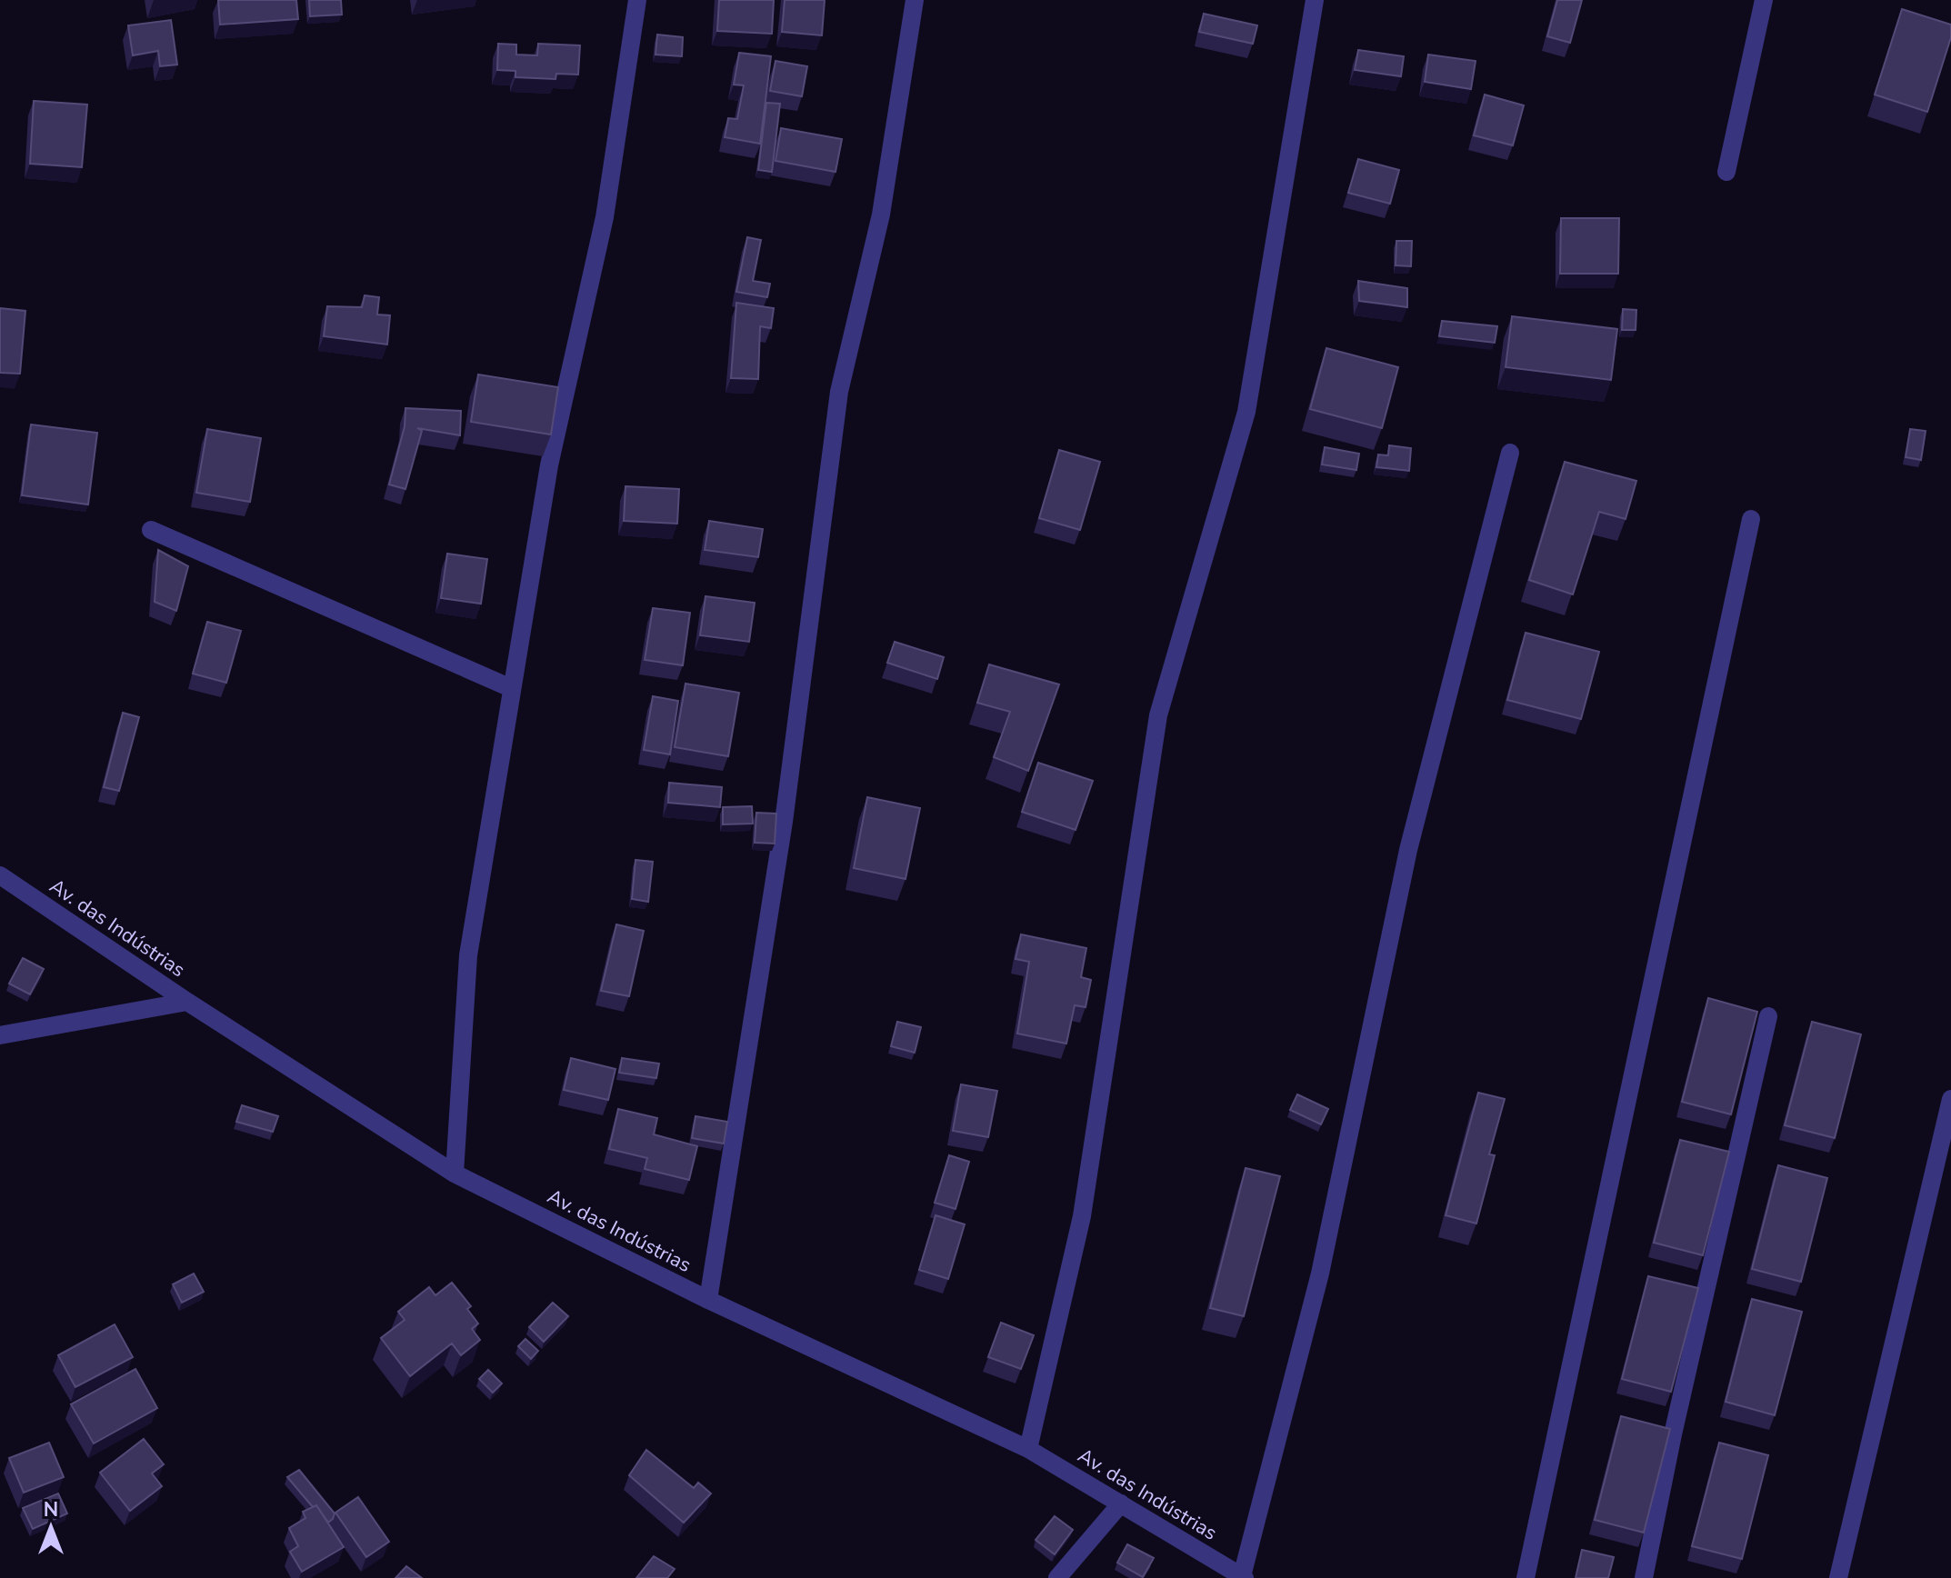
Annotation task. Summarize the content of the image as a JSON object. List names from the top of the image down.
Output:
{
  "streets": {
    "street": ["Av. das Indústrias"]
  },
  "north": "top"
}
